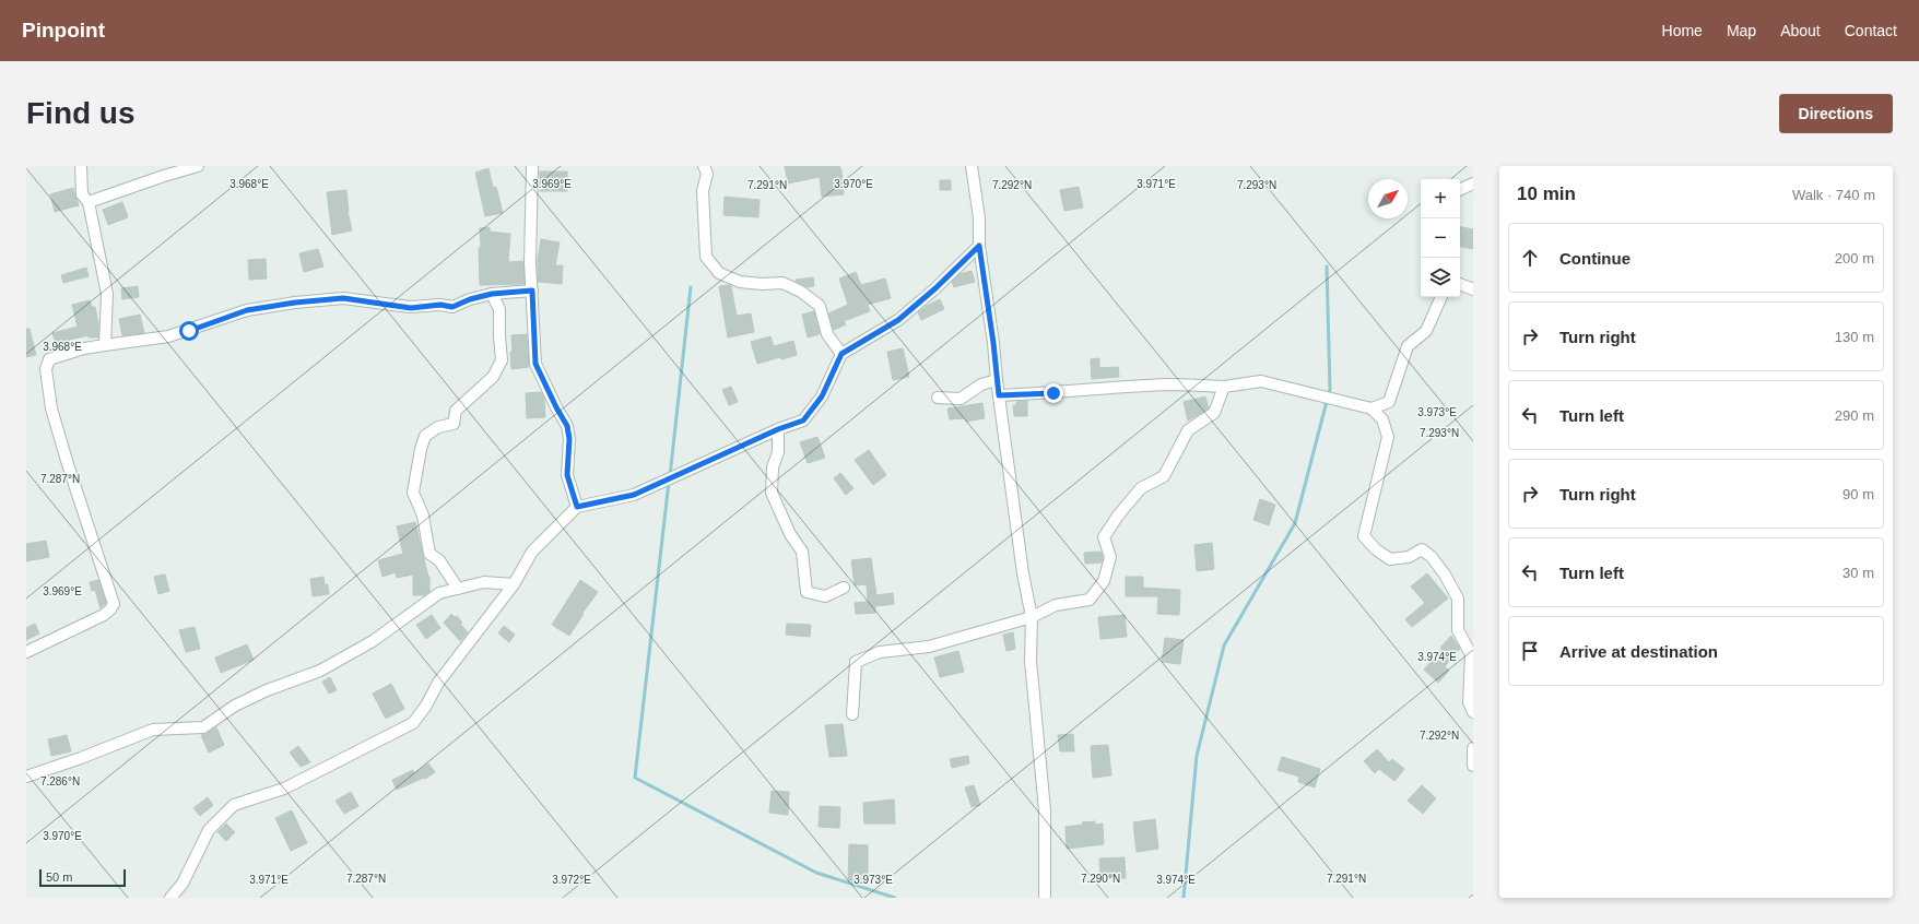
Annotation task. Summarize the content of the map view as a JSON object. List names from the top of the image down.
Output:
{
  "scale_bar": "50 m",
  "north": "top right",
  "page": {
    "header": "Pinpoint",
    "nav": [
      "Home",
      "Map",
      "About",
      "Contact"
    ],
    "buttons": "Directions",
    "title": "Find us",
    "heading": ["10 min", "Walk · 740 m"],
    "map_buttons": ["+", "−"],
    "list": [
      ["Continue", "200 m"],
      ["Turn right", "130 m"],
      ["Turn left", "290 m"],
      ["Turn right", "90 m"],
      ["Turn left", "30 m"],
      "Arrive at destination"
    ],
    "scale": "50 m"
  },
  "coordinates": [
    "3.971°E",
    "3.968°E",
    "3.969°E",
    "3.970°E",
    "7.291°N",
    "7.292°N",
    "7.293°N",
    "3.973°E",
    "7.287°N",
    "3.974°E",
    "7.286°N",
    "7.290°N",
    "3.972°E"
  ]
}
